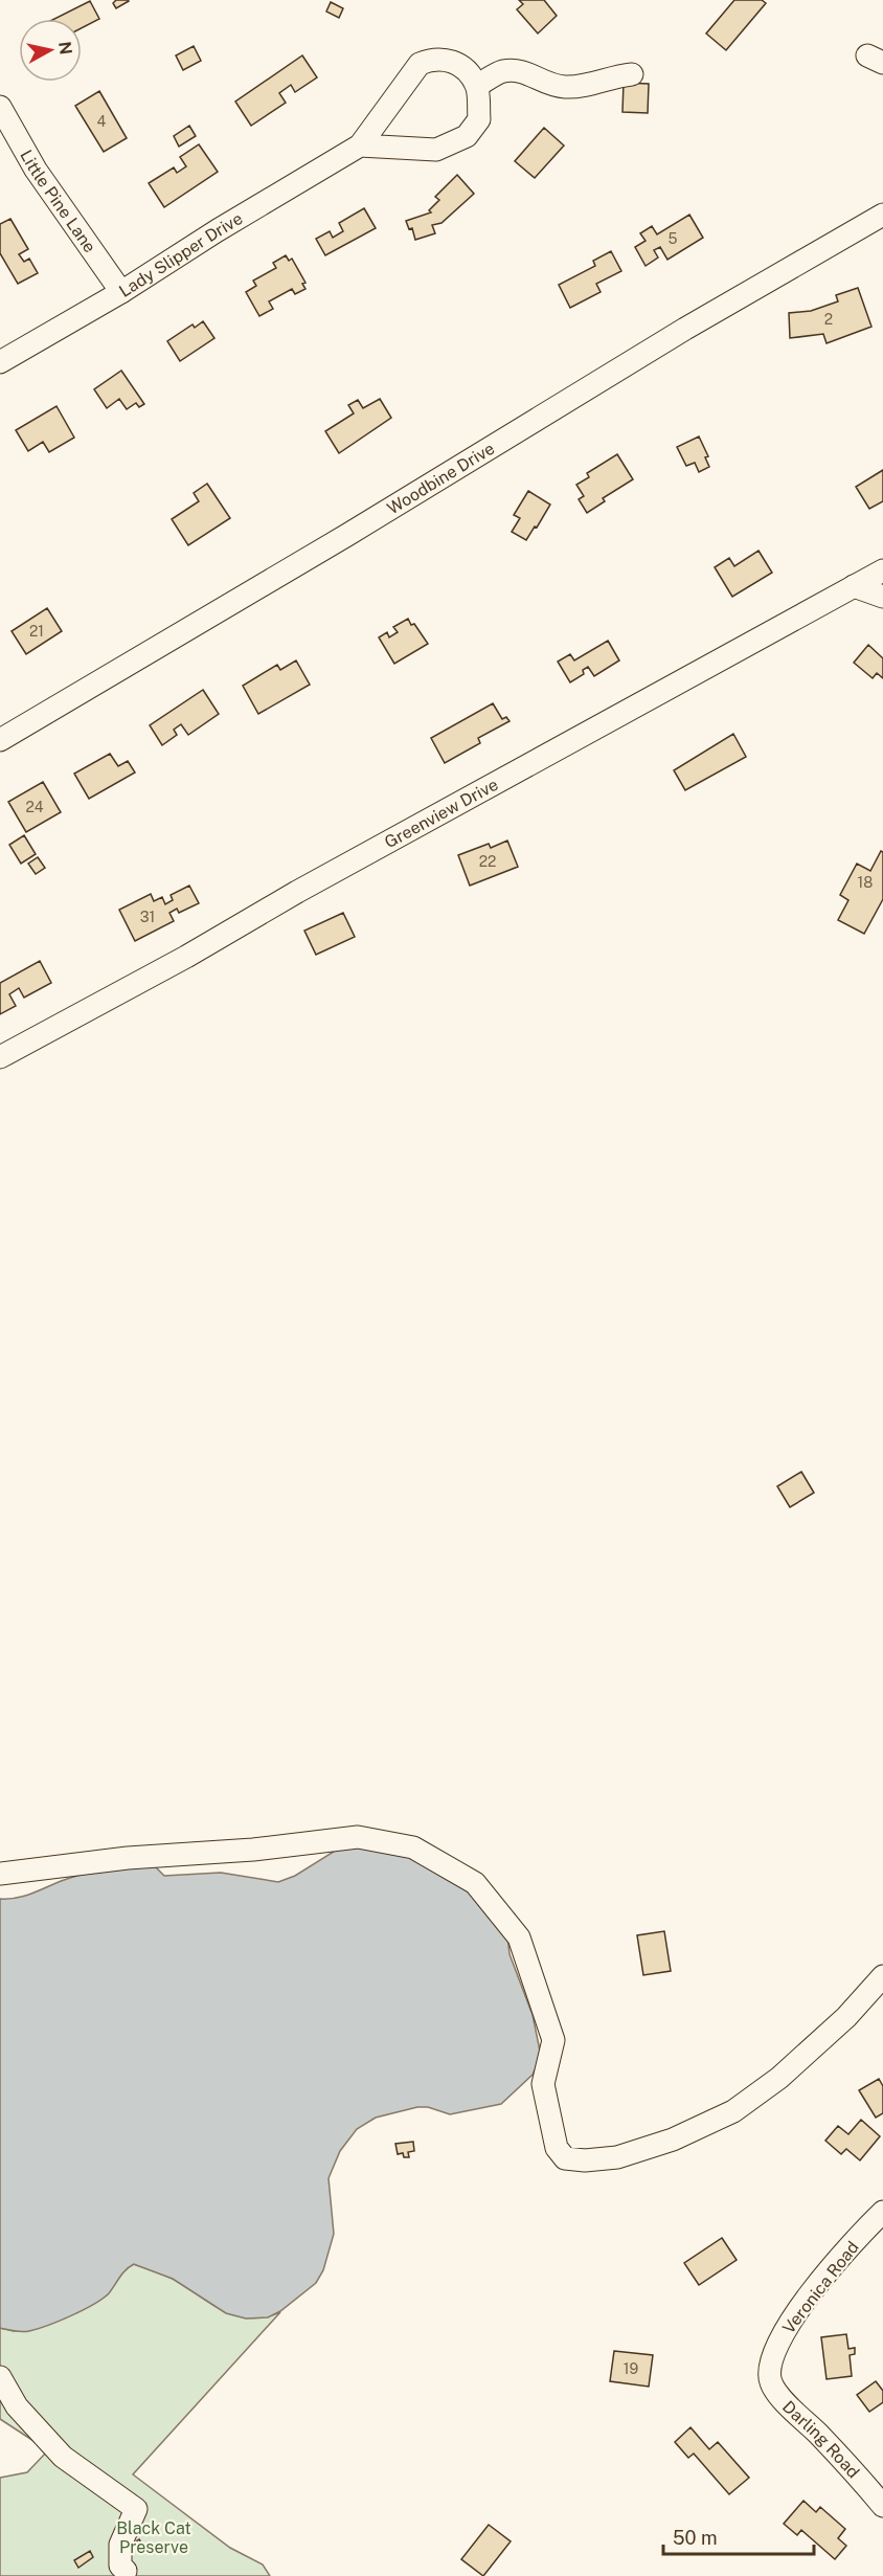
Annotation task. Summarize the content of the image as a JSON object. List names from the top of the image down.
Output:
{
  "streets": {
    "street": [
      "Little Pine Lane",
      "Lady Slipper Drive",
      "Woodbine Drive",
      "Greenview Drive",
      "Veronica Road",
      "Darling Road"
    ]
  },
  "crossings": [
    ["Little Pine Lane", "Lady Slipper Drive"],
    ["Veronica Road", "Darling Road"]
  ],
  "parks": ["Black Cat Preserve"],
  "house_numbers": [
    "4",
    "5",
    "2",
    "21",
    "24",
    "22",
    "18",
    "31",
    "19"
  ],
  "scale_bar": "50 m",
  "north": "right"
}
